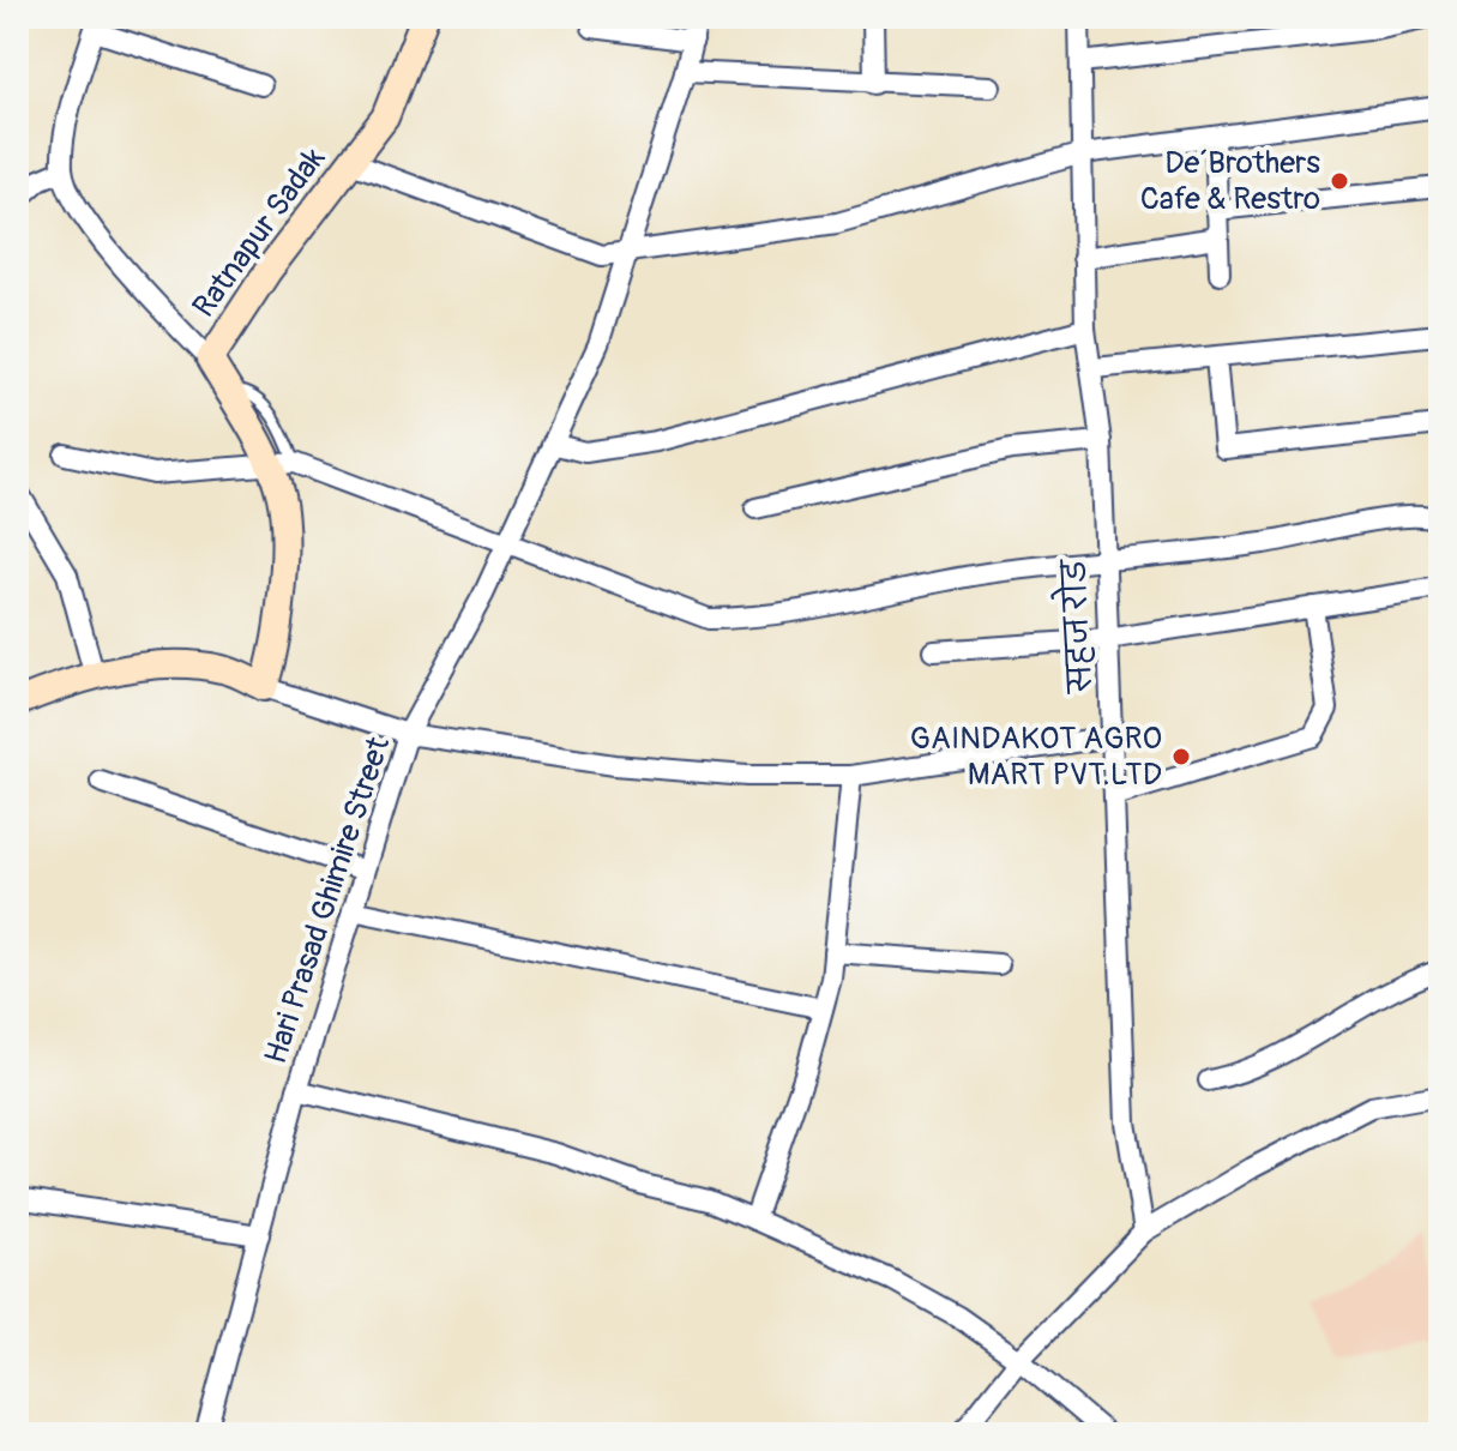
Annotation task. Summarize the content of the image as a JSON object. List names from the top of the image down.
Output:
{
  "streets": {
    "main road": ["Ratnapur Sadak"],
    "street": ["सहज रोड", "Hari Prasad Ghimire Street"]
  },
  "crossings": [
    ["सहज रोड", "Hari Prasad Ghimire Street"]
  ],
  "places": ["De´Brothers Cafe & Restro", "GAINDAKOT AGRO MART PVT.LTD"]
}
